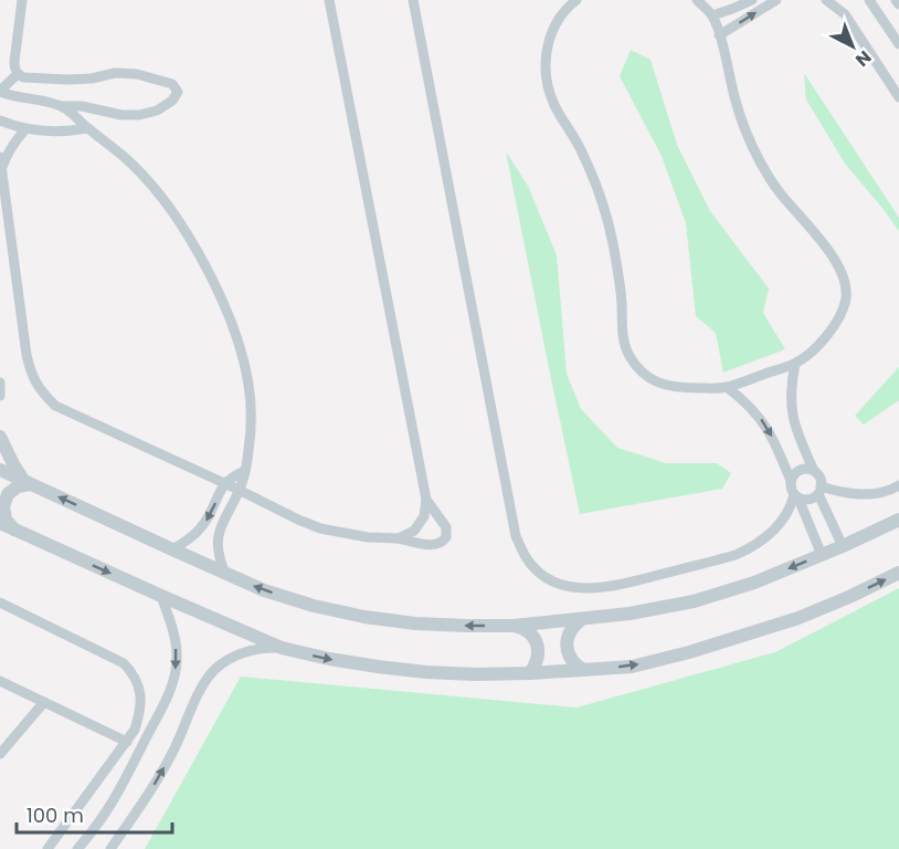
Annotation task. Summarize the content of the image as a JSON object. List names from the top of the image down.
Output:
{
  "scale_bar": "100 m",
  "north": "bottom right"
}
